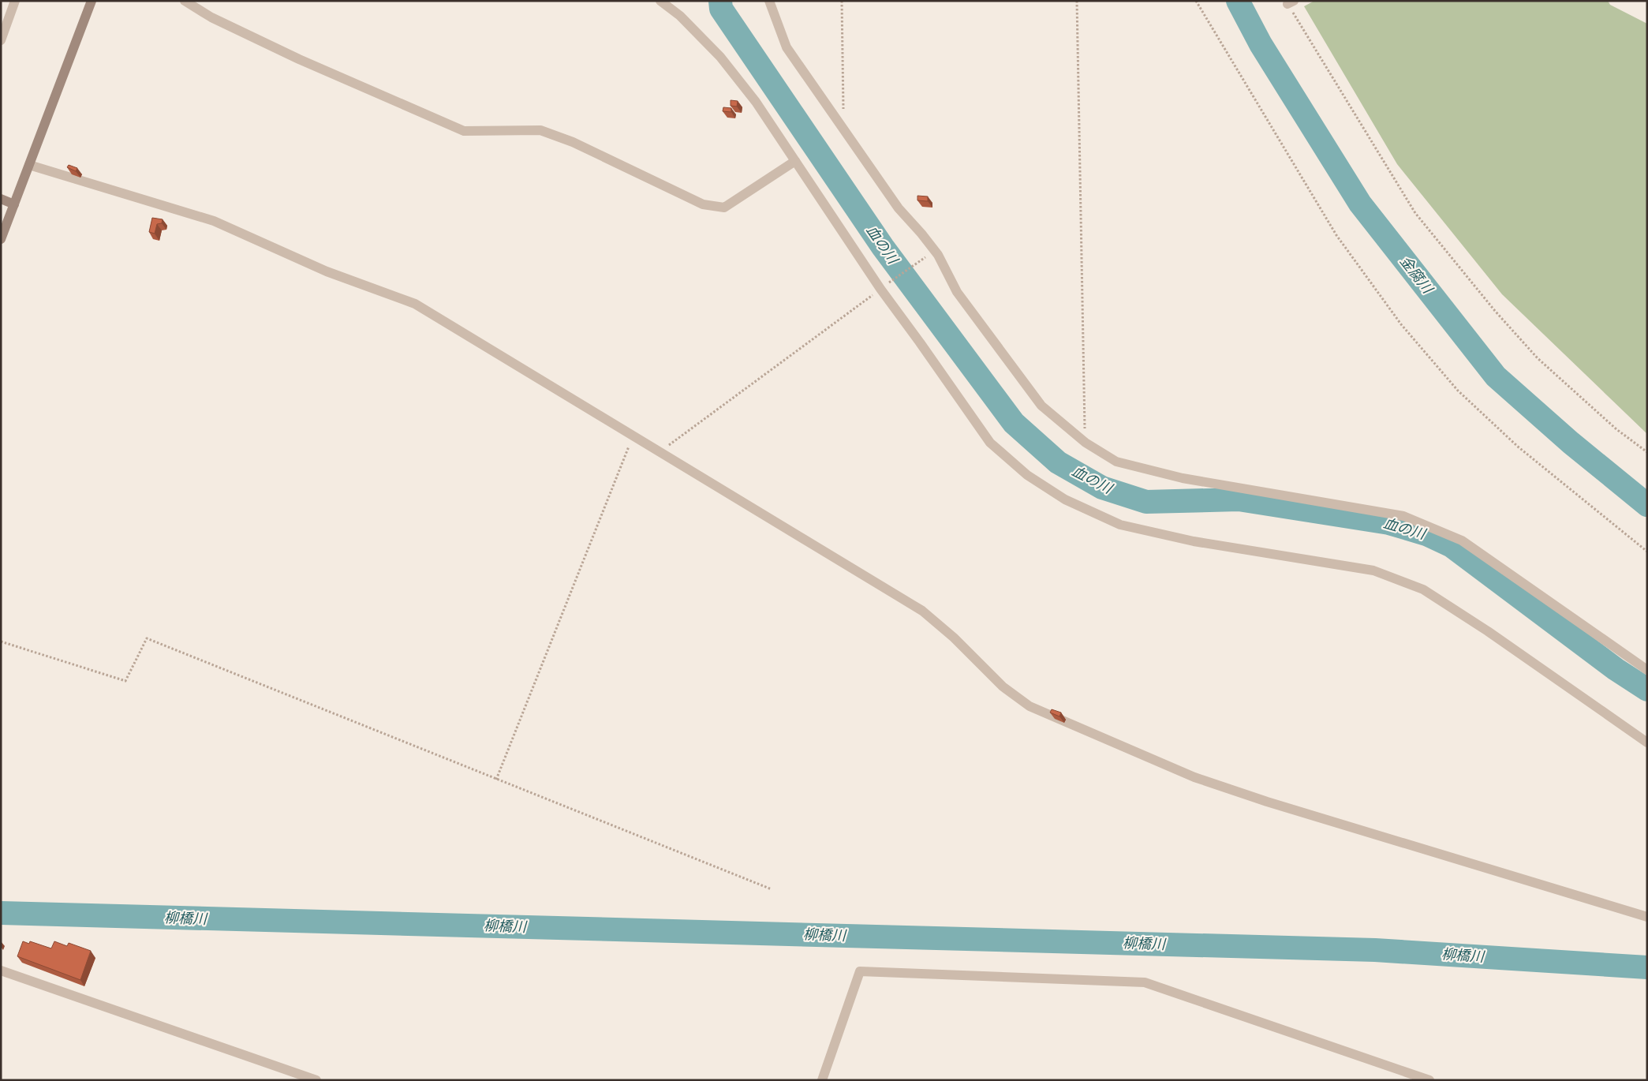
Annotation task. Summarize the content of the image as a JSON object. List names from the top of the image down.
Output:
{
  "water": ["血の川", "金腐川", "柳橋川"]
}
